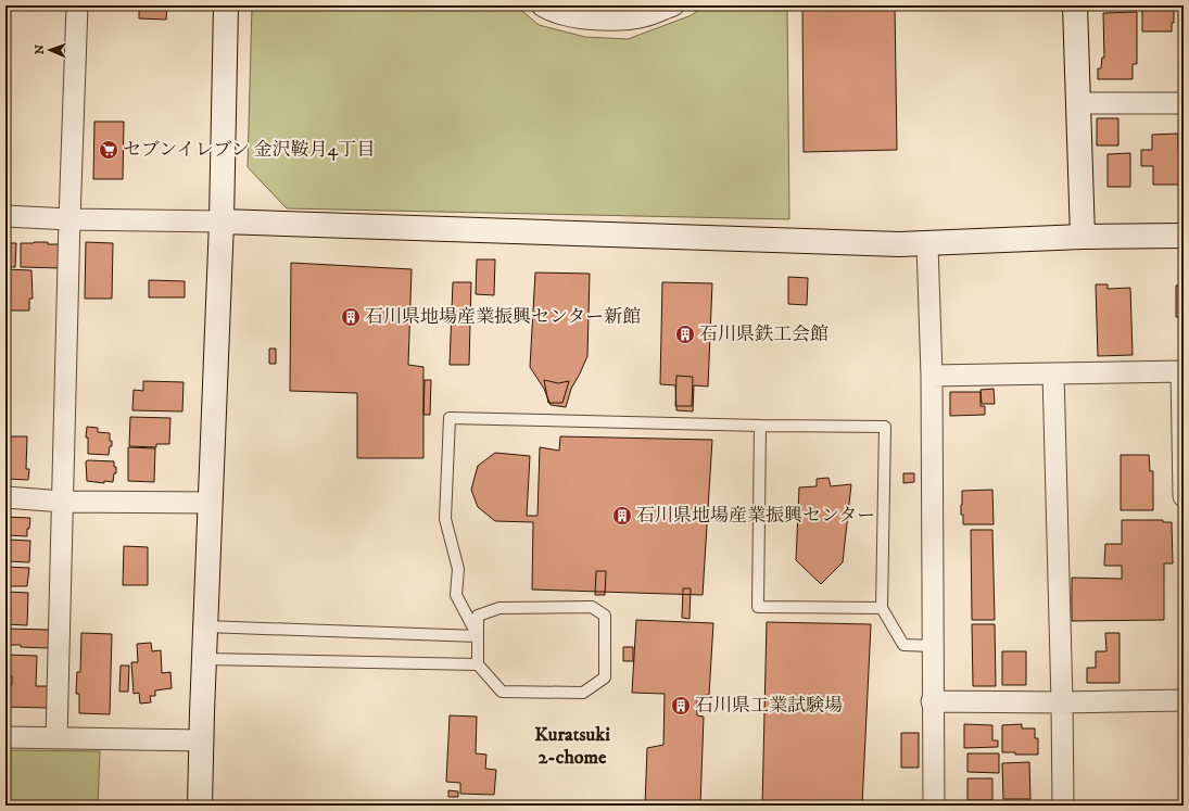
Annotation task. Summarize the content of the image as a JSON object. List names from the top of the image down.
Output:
{
  "districts": ["Kuratsuki 2-chome"],
  "places": {
    "supermarket": ["セブンイレブン 金沢鞍月4丁目"],
    "building": [
      "石川県地場産業振興センター新館",
      "石川県鉄工会館",
      "石川県地場産業振興センター",
      "石川県工業試験場"
    ]
  },
  "north": "left"
}
